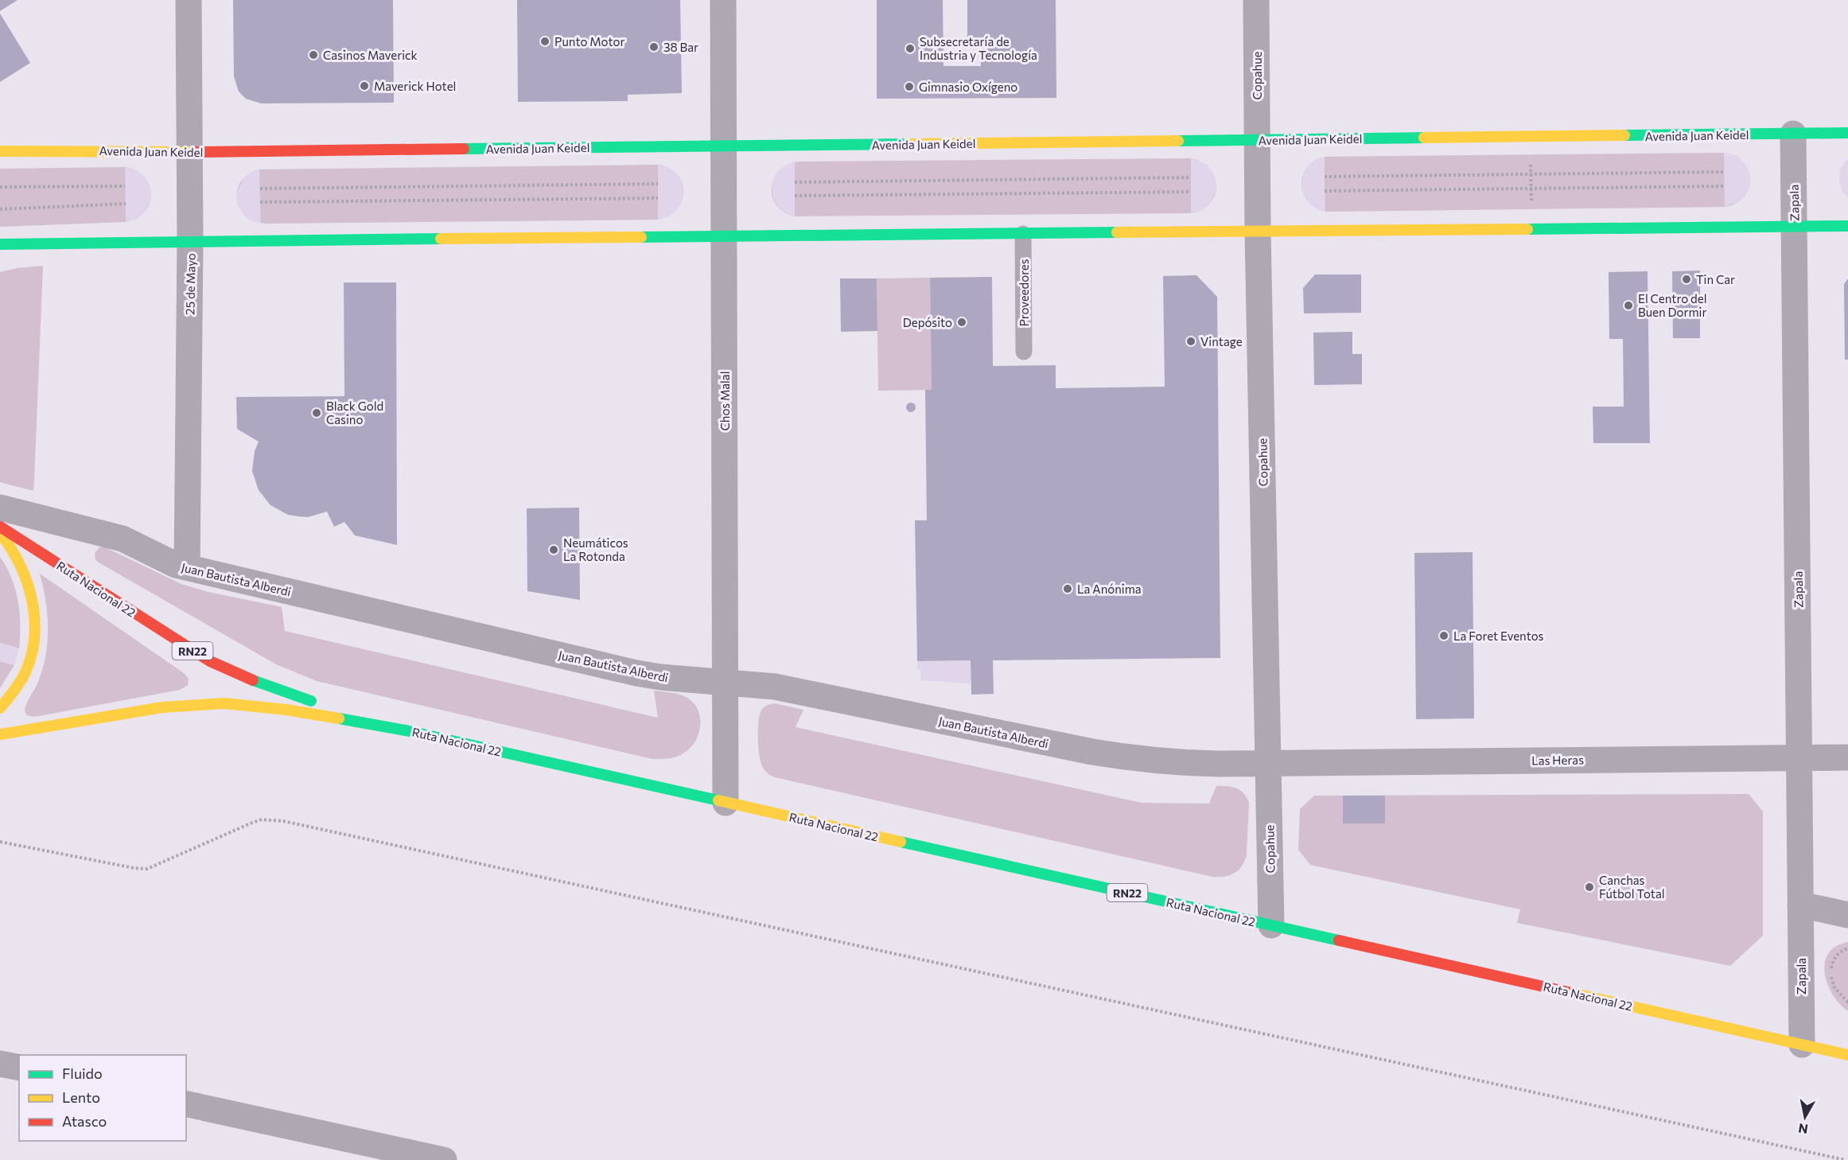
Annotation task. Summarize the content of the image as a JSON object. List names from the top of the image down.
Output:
{
  "streets": {
    "main road": ["Avenida Juan Keidel", "Ruta Nacional 22", "RN22"],
    "street": [
      "Copahue",
      "Zapala",
      "25 de Mayo",
      "Chos Malal",
      "Juan Bautista Alberdi",
      "Las Heras"
    ],
    "lane": ["Proveedores"]
  },
  "crossings": [
    ["Copahue", "Avenida Juan Keidel"],
    ["Copahue", "Juan Bautista Alberdi"],
    ["Copahue", "Ruta Nacional 22"],
    ["Copahue", "Las Heras"],
    ["Avenida Juan Keidel", "Zapala"],
    ["Avenida Juan Keidel", "25 de Mayo"],
    ["Avenida Juan Keidel", "Chos Malal"],
    ["Zapala", "Ruta Nacional 22"],
    ["Zapala", "Las Heras"],
    ["25 de Mayo", "Juan Bautista Alberdi"],
    ["Chos Malal", "Juan Bautista Alberdi"],
    ["Chos Malal", "Ruta Nacional 22"],
    ["Juan Bautista Alberdi", "Las Heras"]
  ],
  "places": [
    "Punto Motor",
    "38 Bar",
    "Subsecretaría de Industria y Tecnología",
    "Casinos Maverick",
    "Maverick Hotel",
    "Gimnasio Oxígeno",
    "Tin Car",
    "El Centro del Buen Dormir",
    "Depósito",
    "Vintage",
    "Black Gold Casino",
    "Neumáticos La Rotonda",
    "La Anónima",
    "La Foret Eventos",
    "Canchas Fútbol Total"
  ],
  "legend": ["Fluido", "Lento", "Atasco"],
  "north": "bottom"
}
